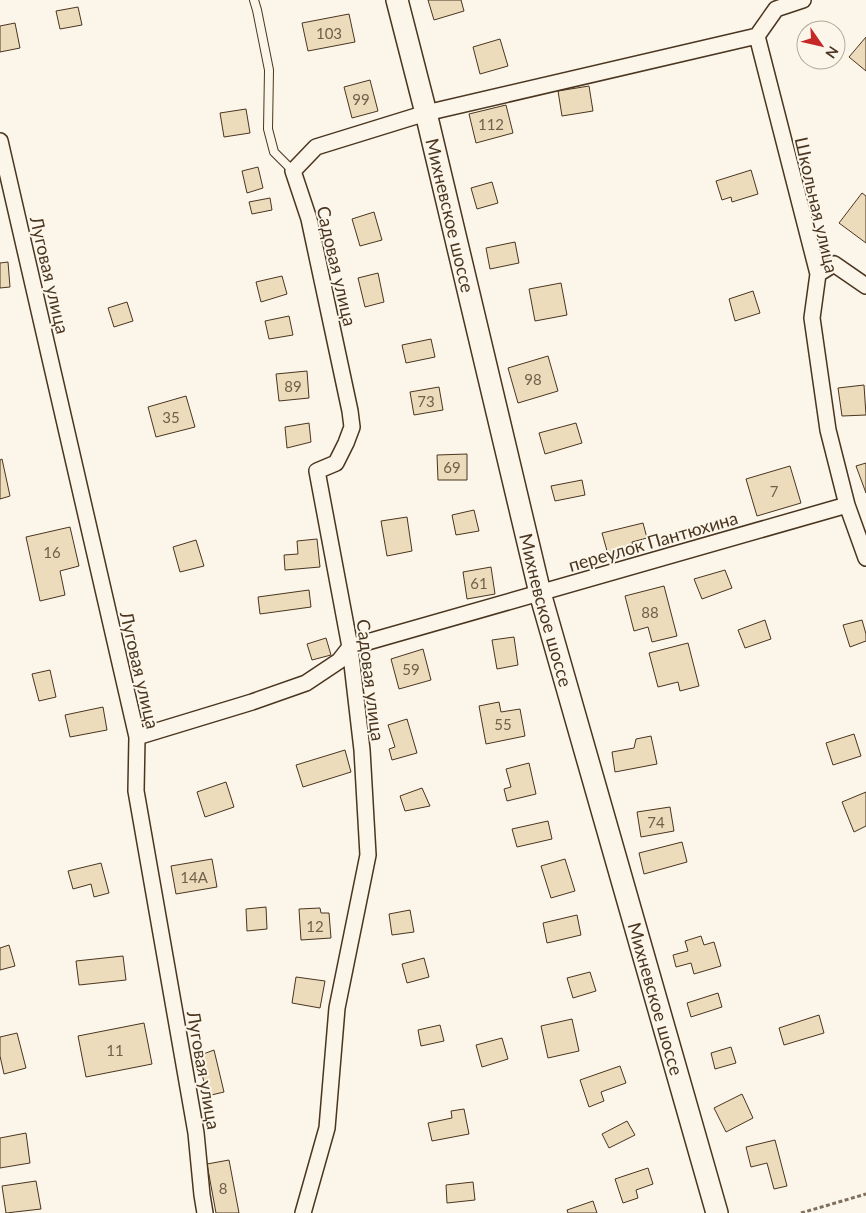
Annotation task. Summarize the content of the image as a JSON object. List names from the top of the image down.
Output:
{
  "streets": {
    "street": [
      "Школьная улица",
      "Михневское шоссе",
      "Садовая улица",
      "Луговая улица",
      "переулок Пантюхина"
    ]
  },
  "crossings": [
    ["Школьная улица", "переулок Пантюхина"],
    ["Михневское шоссе", "переулок Пантюхина"],
    ["Садовая улица", "переулок Пантюхина"]
  ],
  "house_numbers": [
    "103",
    "99",
    "112",
    "98",
    "89",
    "73",
    "35",
    "69",
    "7",
    "16",
    "61",
    "88",
    "59",
    "55",
    "74",
    "14А",
    "12",
    "11",
    "8"
  ],
  "north": "bottom right"
}
